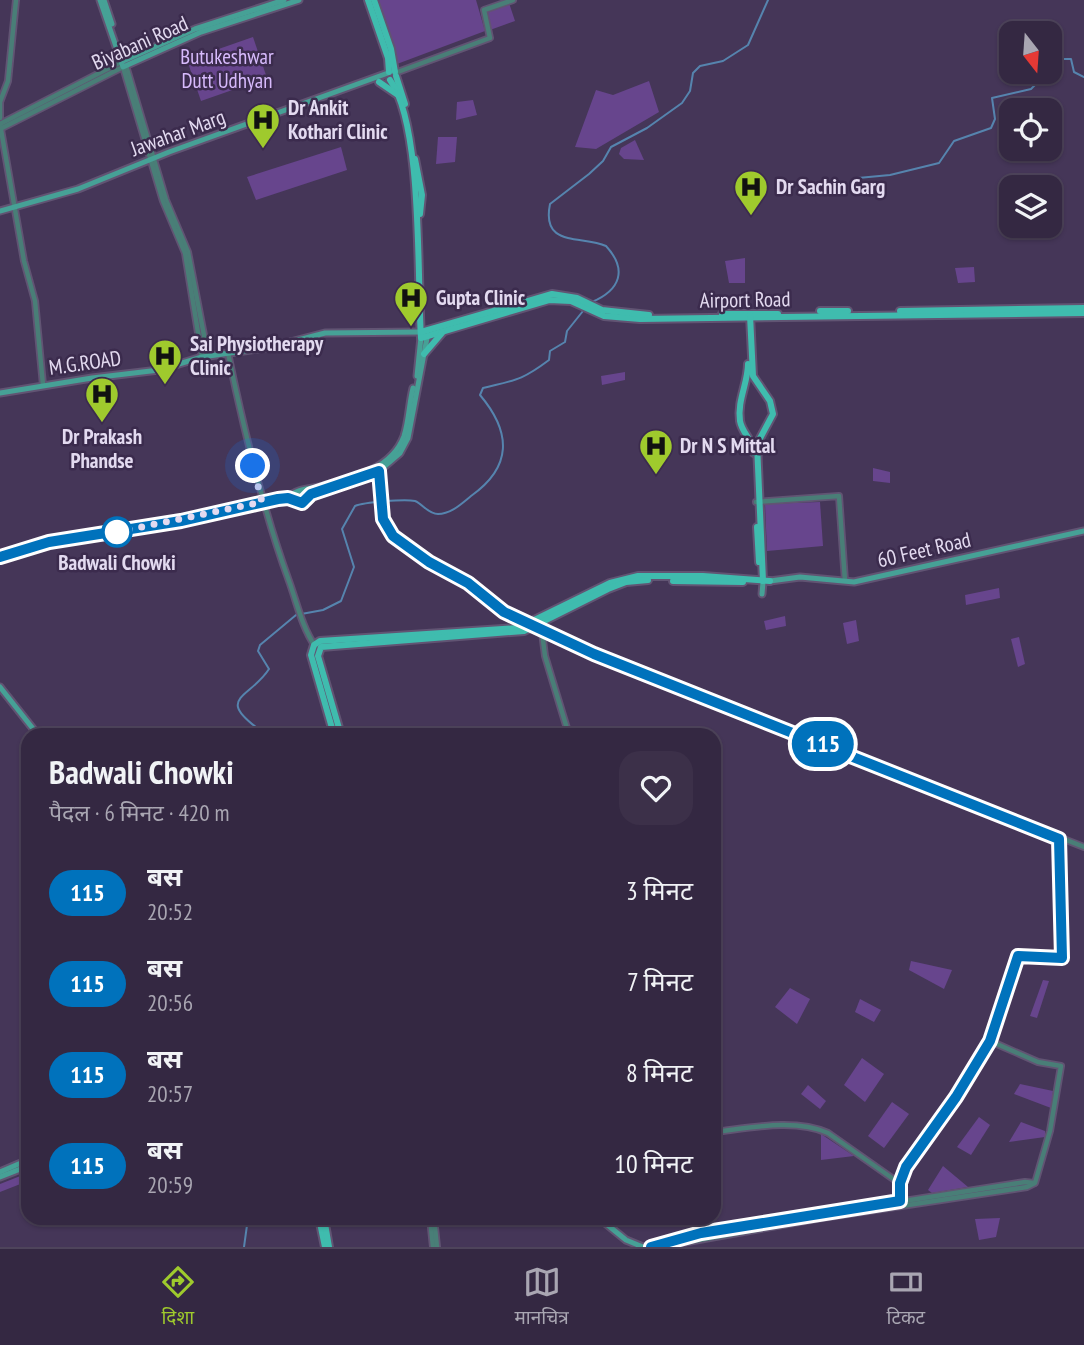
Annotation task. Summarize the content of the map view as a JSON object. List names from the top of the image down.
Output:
{
  "streets": {
    "main road": [
      "Biyabani Road",
      "Jawahar Marg",
      "Airport Road",
      "M.G.ROAD",
      "60 Feet Road"
    ]
  },
  "crossings": [
    ["Biyabani Road", "Jawahar Marg"],
    ["Biyabani Road", "M.G.ROAD"]
  ],
  "parks": ["Butukeshwar Dutt Udhyan"],
  "places": {
    "hospital": [
      "Dr Ankit Kothari Clinic",
      "Dr Sachin Garg",
      "Gupta Clinic",
      "Sai Physiotherapy Clinic",
      "Dr Prakash Phandse",
      "Dr N S Mittal"
    ],
    "other": ["Badwali Chowki"]
  },
  "lines": ["bus line 115"],
  "north": "bottom",
  "page": {
    "on_map": "115",
    "heading": ["Badwali Chowki", "पैदल · 6 मिनट · 420 m"],
    "list": [
      {
        "mark": "115",
        "name": "बस",
        "note": "20:52",
        "value": "3 मिनट"
      },
      {
        "mark": "115",
        "name": "बस",
        "note": "20:56",
        "value": "7 मिनट"
      },
      {
        "mark": "115",
        "name": "बस",
        "note": "20:57",
        "value": "8 मिनट"
      },
      {
        "mark": "115",
        "name": "बस",
        "note": "20:59",
        "value": "10 मिनट"
      }
    ],
    "tabs": ["दिशा", "मानचित्र", "टिकट"]
  }
}
